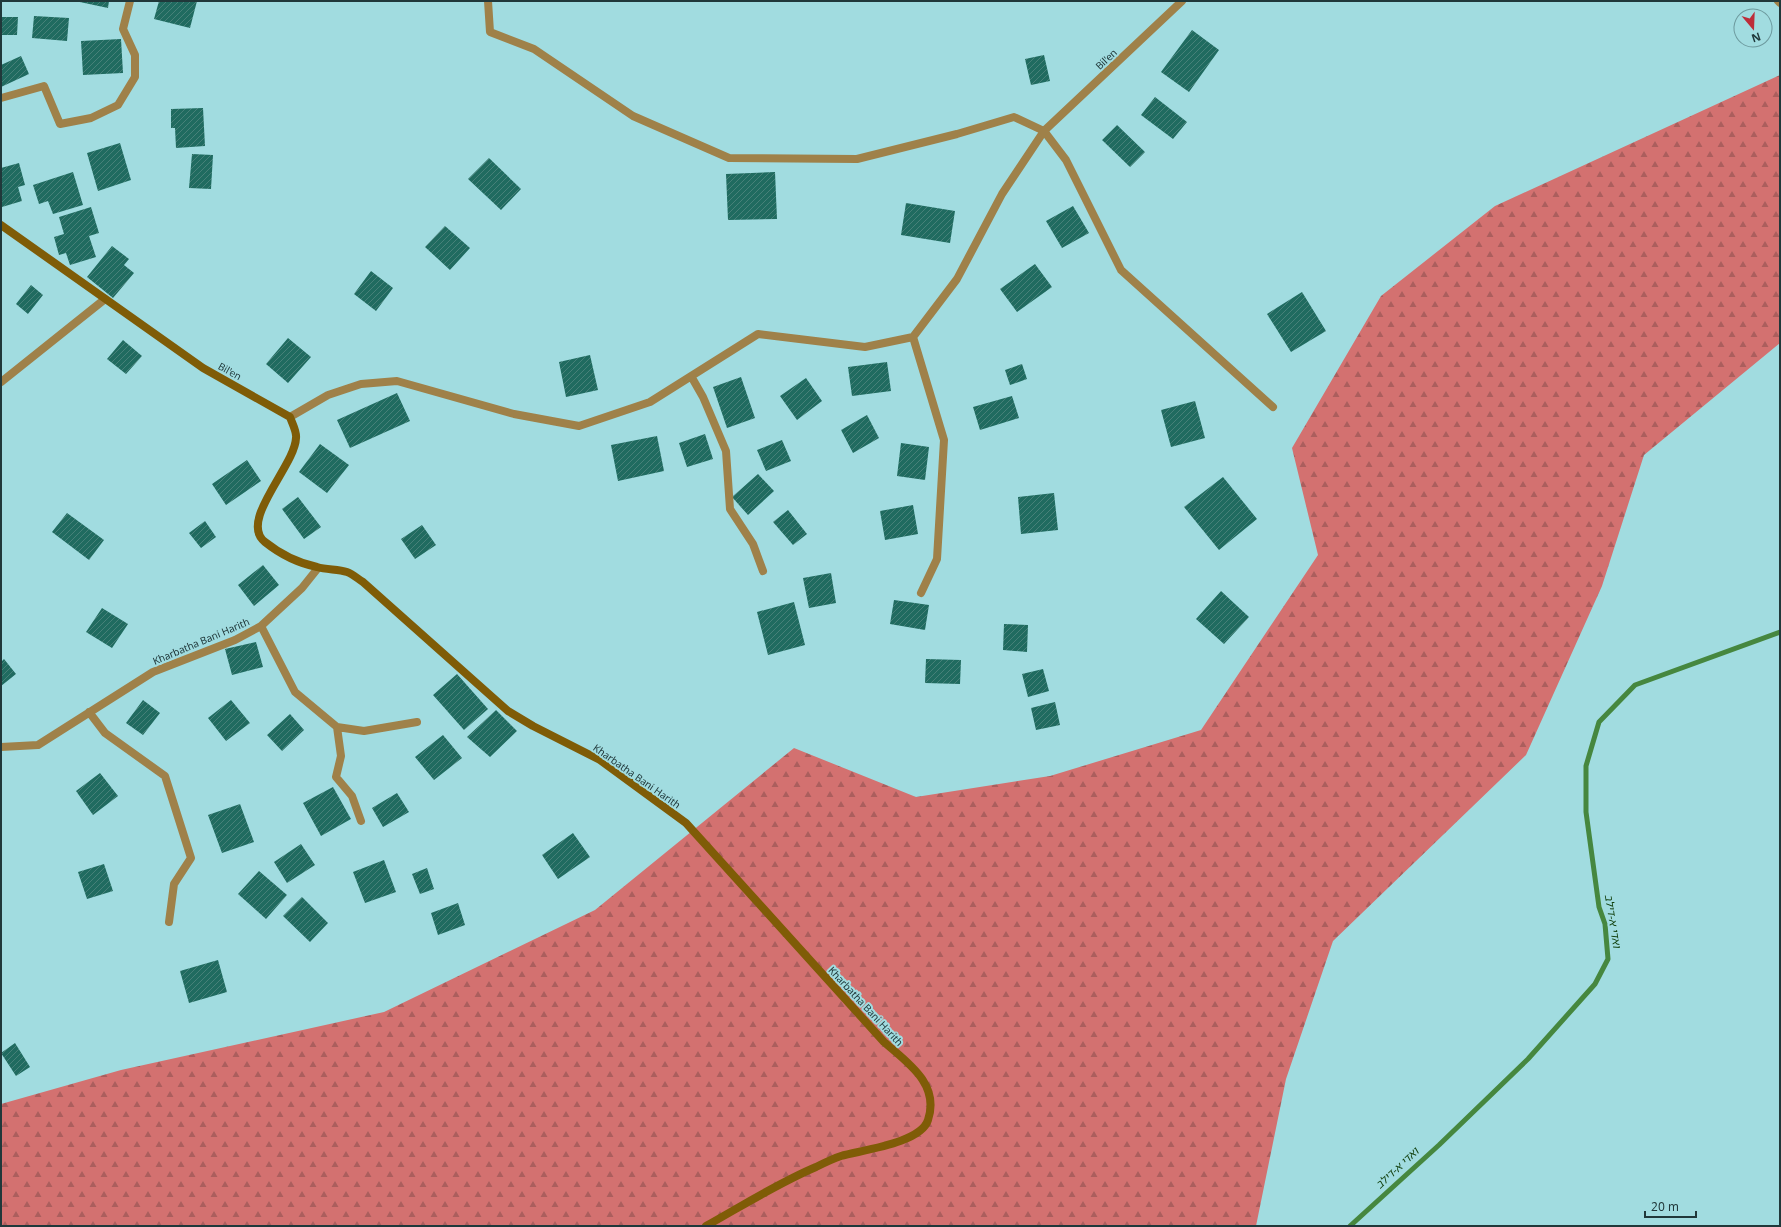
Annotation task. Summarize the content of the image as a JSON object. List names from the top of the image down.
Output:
{
  "streets": {
    "street": ["Bil'en", "Kharbatha Bani Harith"]
  },
  "water": ["ואדי א-דילב"],
  "scale_bar": "20 m",
  "north": "bottom"
}
